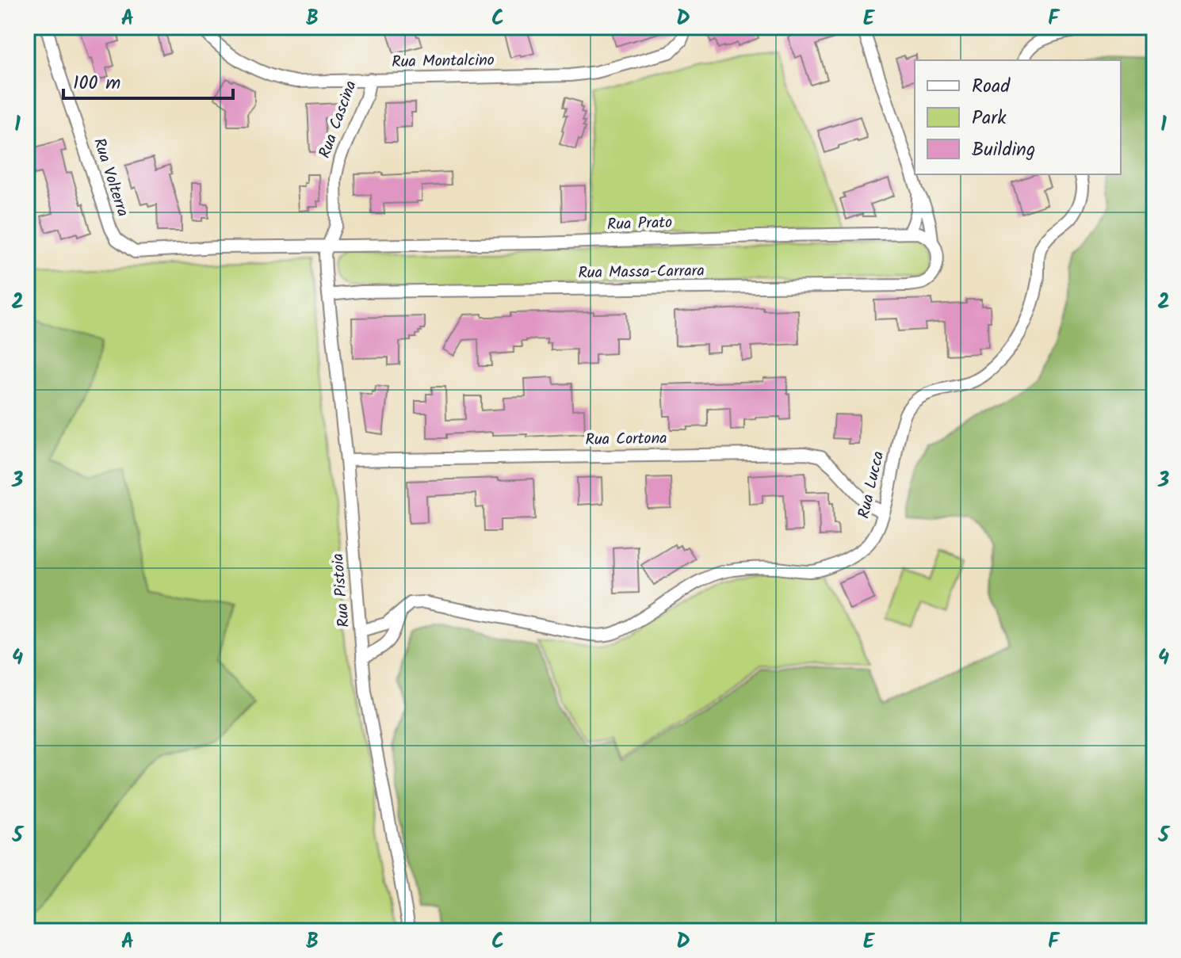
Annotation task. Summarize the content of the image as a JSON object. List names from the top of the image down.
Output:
{
  "streets": {
    "street": [
      "Rua Montalcino",
      "Rua Cascina",
      "Rua Volterra",
      "Rua Prato",
      "Rua Massa-Carrara",
      "Rua Cortona",
      "Rua Lucca",
      "Rua Pistoia"
    ]
  },
  "crossings": [
    ["Rua Montalcino", "Rua Cascina"],
    ["Rua Cascina", "Rua Volterra"],
    ["Rua Cascina", "Rua Prato"],
    ["Rua Cascina", "Rua Pistoia"],
    ["Rua Volterra", "Rua Prato"],
    ["Rua Volterra", "Rua Pistoia"],
    ["Rua Prato", "Rua Massa-Carrara"],
    ["Rua Prato", "Rua Pistoia"],
    ["Rua Massa-Carrara", "Rua Pistoia"],
    ["Rua Cortona", "Rua Lucca"],
    ["Rua Cortona", "Rua Pistoia"],
    ["Rua Lucca", "Rua Pistoia"]
  ],
  "legend": ["Road", "Park", "Building"],
  "scale_bar": "100 m",
  "grid": {
    "columns": [
      "A",
      "B",
      "C",
      "D",
      "E",
      "F"
    ],
    "rows": [
      "1",
      "2",
      "3",
      "4",
      "5"
    ]
  }
}
